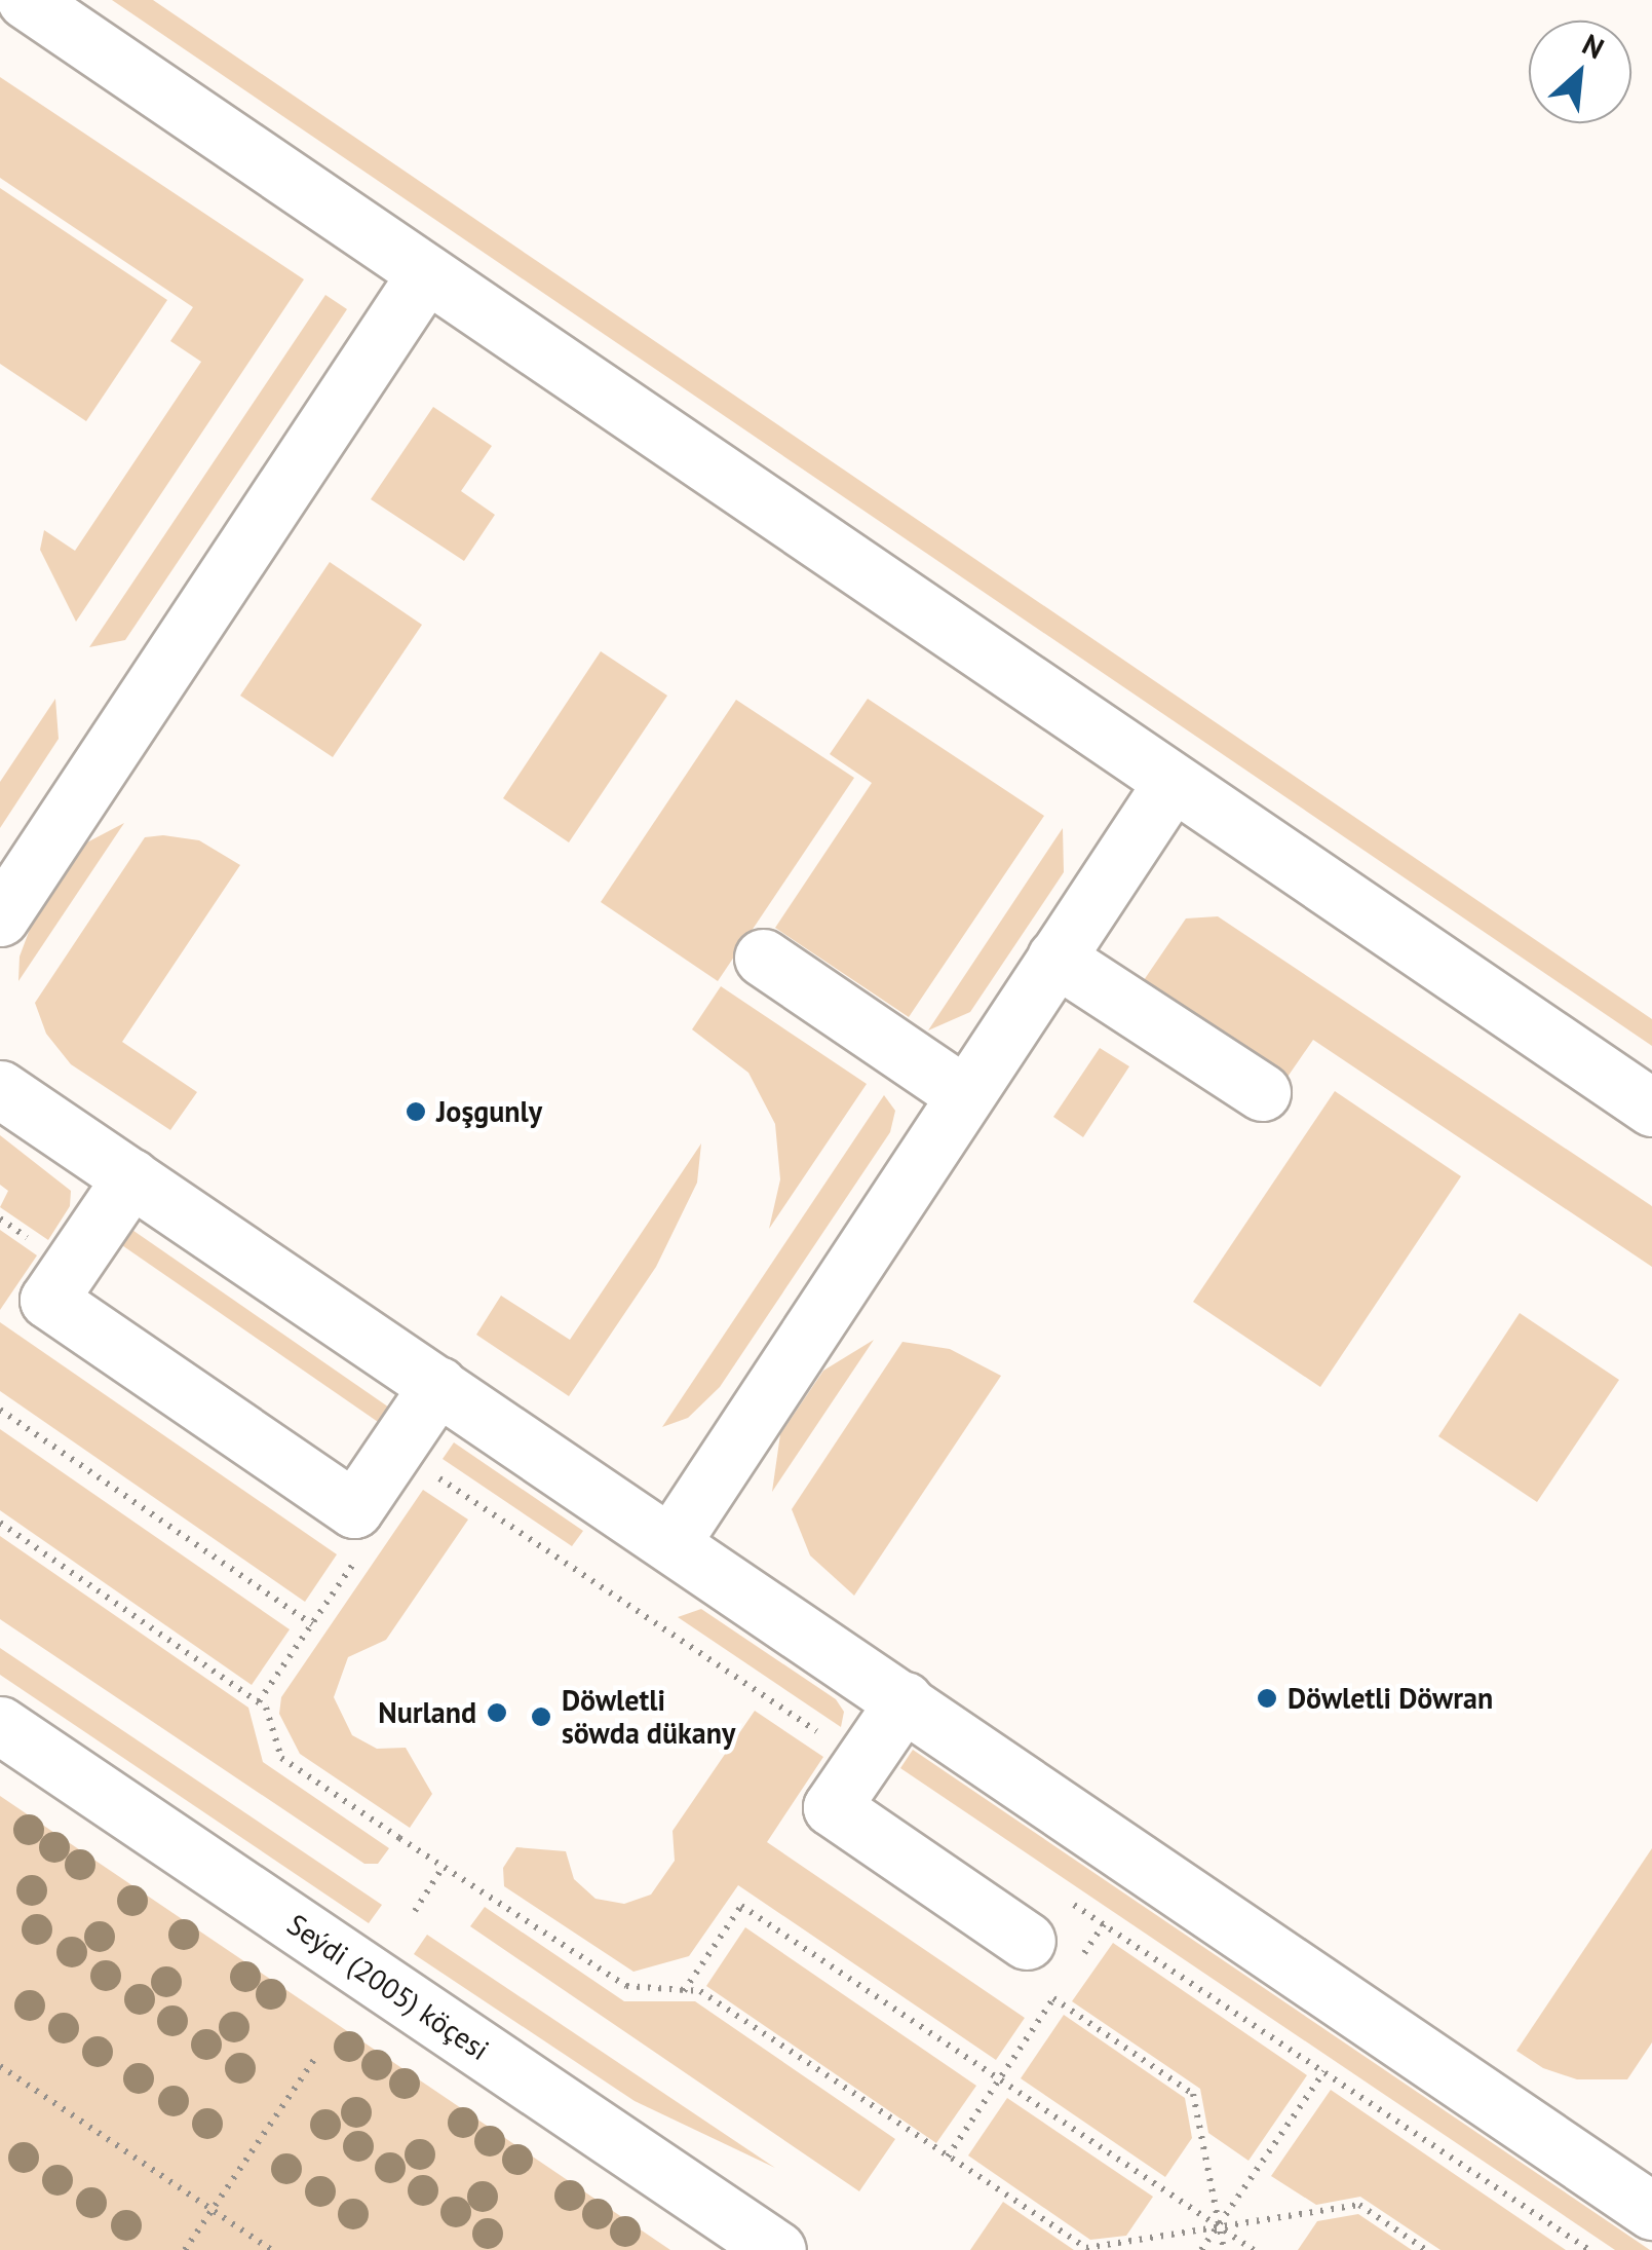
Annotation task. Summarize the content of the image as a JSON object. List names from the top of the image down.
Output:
{
  "streets": {
    "street": ["Seýdi (2005) köçesi"]
  },
  "places": [
    "Joşgunly",
    "Döwletli Döwran",
    "Nurland",
    "Döwletli söwda dükany"
  ],
  "north": "top right"
}
